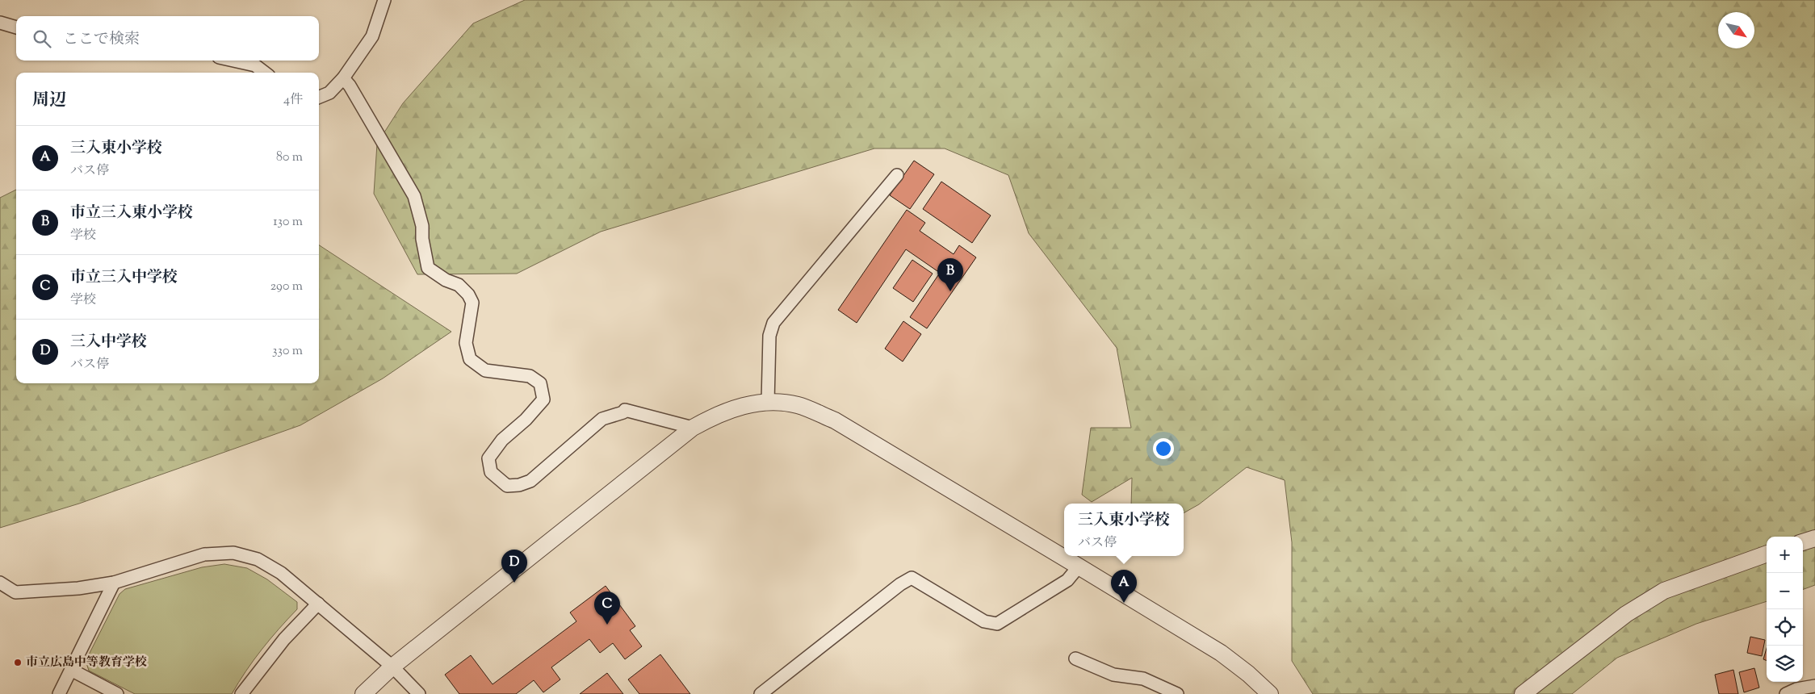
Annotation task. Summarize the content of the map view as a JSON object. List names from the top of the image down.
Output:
{
  "places": ["市立広島中等教育学校"],
  "north": "bottom right",
  "page": {
    "search": "ここで検索",
    "heading": ["周辺", "4件"],
    "list": [
      {
        "mark": "A",
        "name": "三入東小学校",
        "note": "バス停",
        "value": "80 m"
      },
      {
        "mark": "B",
        "name": "市立三入東小学校",
        "note": "学校",
        "value": "130 m"
      },
      {
        "mark": "C",
        "name": "市立三入中学校",
        "note": "学校",
        "value": "290 m"
      },
      {
        "mark": "D",
        "name": "三入中学校",
        "note": "バス停",
        "value": "330 m"
      }
    ],
    "pins": [
      "B",
      "D",
      "A",
      "C"
    ],
    "popup": ["三入東小学校", "バス停"],
    "map_buttons": ["+", "−"]
  }
}
